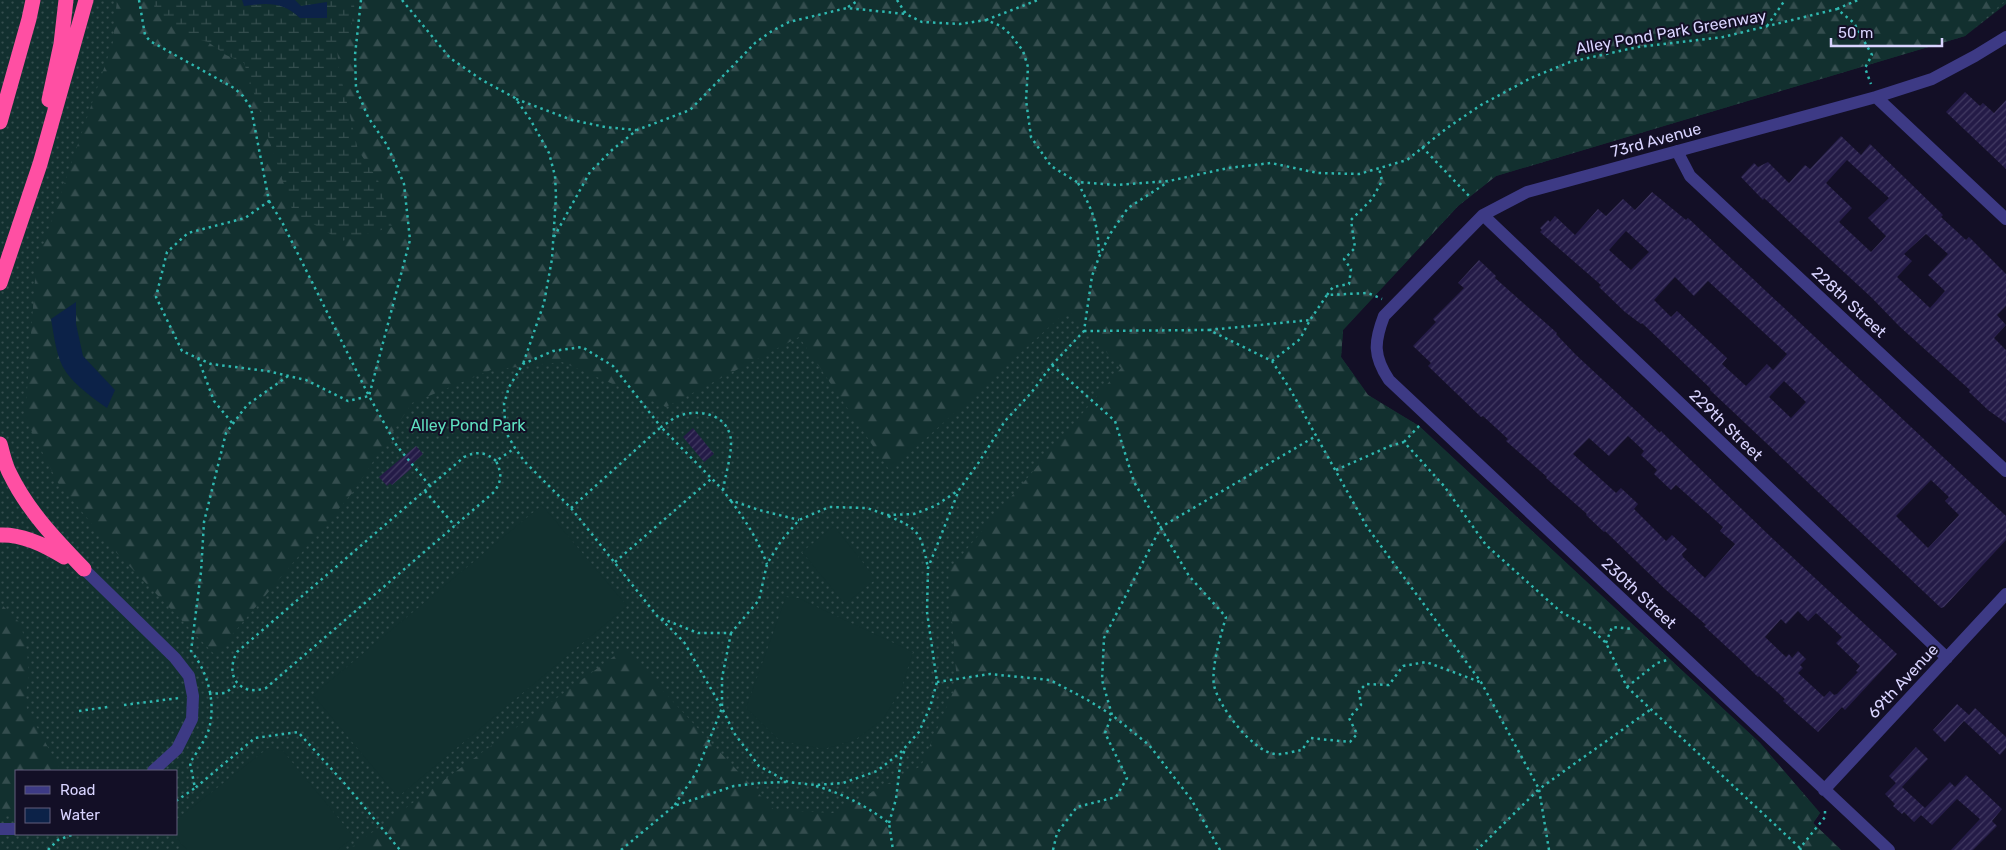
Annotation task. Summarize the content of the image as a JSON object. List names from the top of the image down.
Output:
{
  "streets": {
    "street": [
      "73rd Avenue",
      "228th Street",
      "229th Street",
      "230th Street",
      "69th Avenue"
    ],
    "path": ["Alley Pond Park Greenway"]
  },
  "crossings": [
    ["73rd Avenue", "228th Street"],
    ["73rd Avenue", "229th Street"],
    ["73rd Avenue", "230th Street"],
    ["229th Street", "69th Avenue"],
    ["230th Street", "69th Avenue"]
  ],
  "parks": ["Alley Pond Park"],
  "legend": ["Road", "Water"],
  "scale_bar": "50 m"
}
